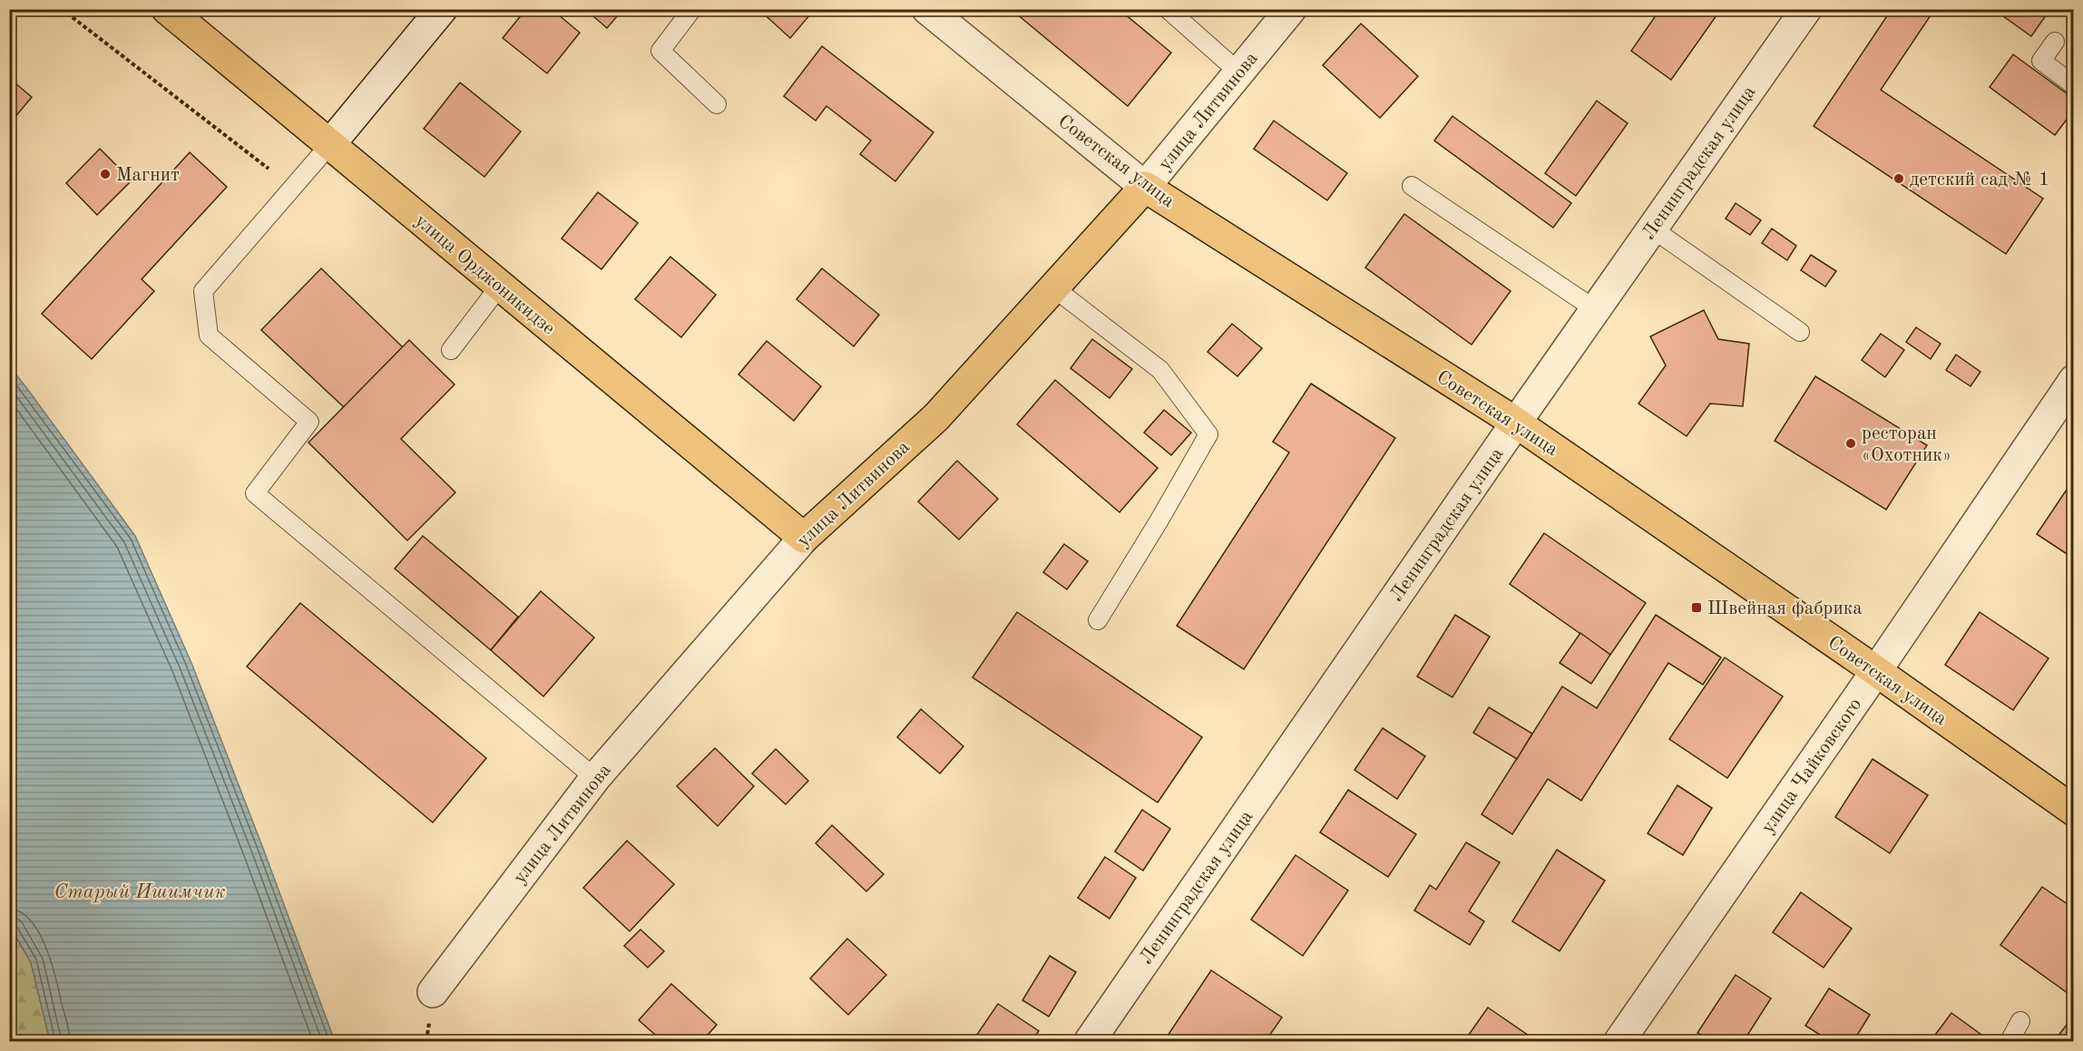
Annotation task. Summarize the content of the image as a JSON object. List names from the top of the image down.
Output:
{
  "streets": {
    "main road": ["улица Литвинова", "Советская улица", "улица Орджоникидзе"],
    "street": ["Ленинградская улица", "улица Чайковского"]
  },
  "crossings": [
    ["улица Литвинова", "Советская улица"],
    ["улица Литвинова", "улица Орджоникидзе"],
    ["Советская улица", "Ленинградская улица"],
    ["Советская улица", "улица Чайковского"]
  ],
  "water": ["Старый Ишимчик"],
  "places": {
    "other": ["Магнит", "детский сад № 1", "ресторан «Охотник»"],
    "transit": ["Швейная фабрика"]
  }
}
